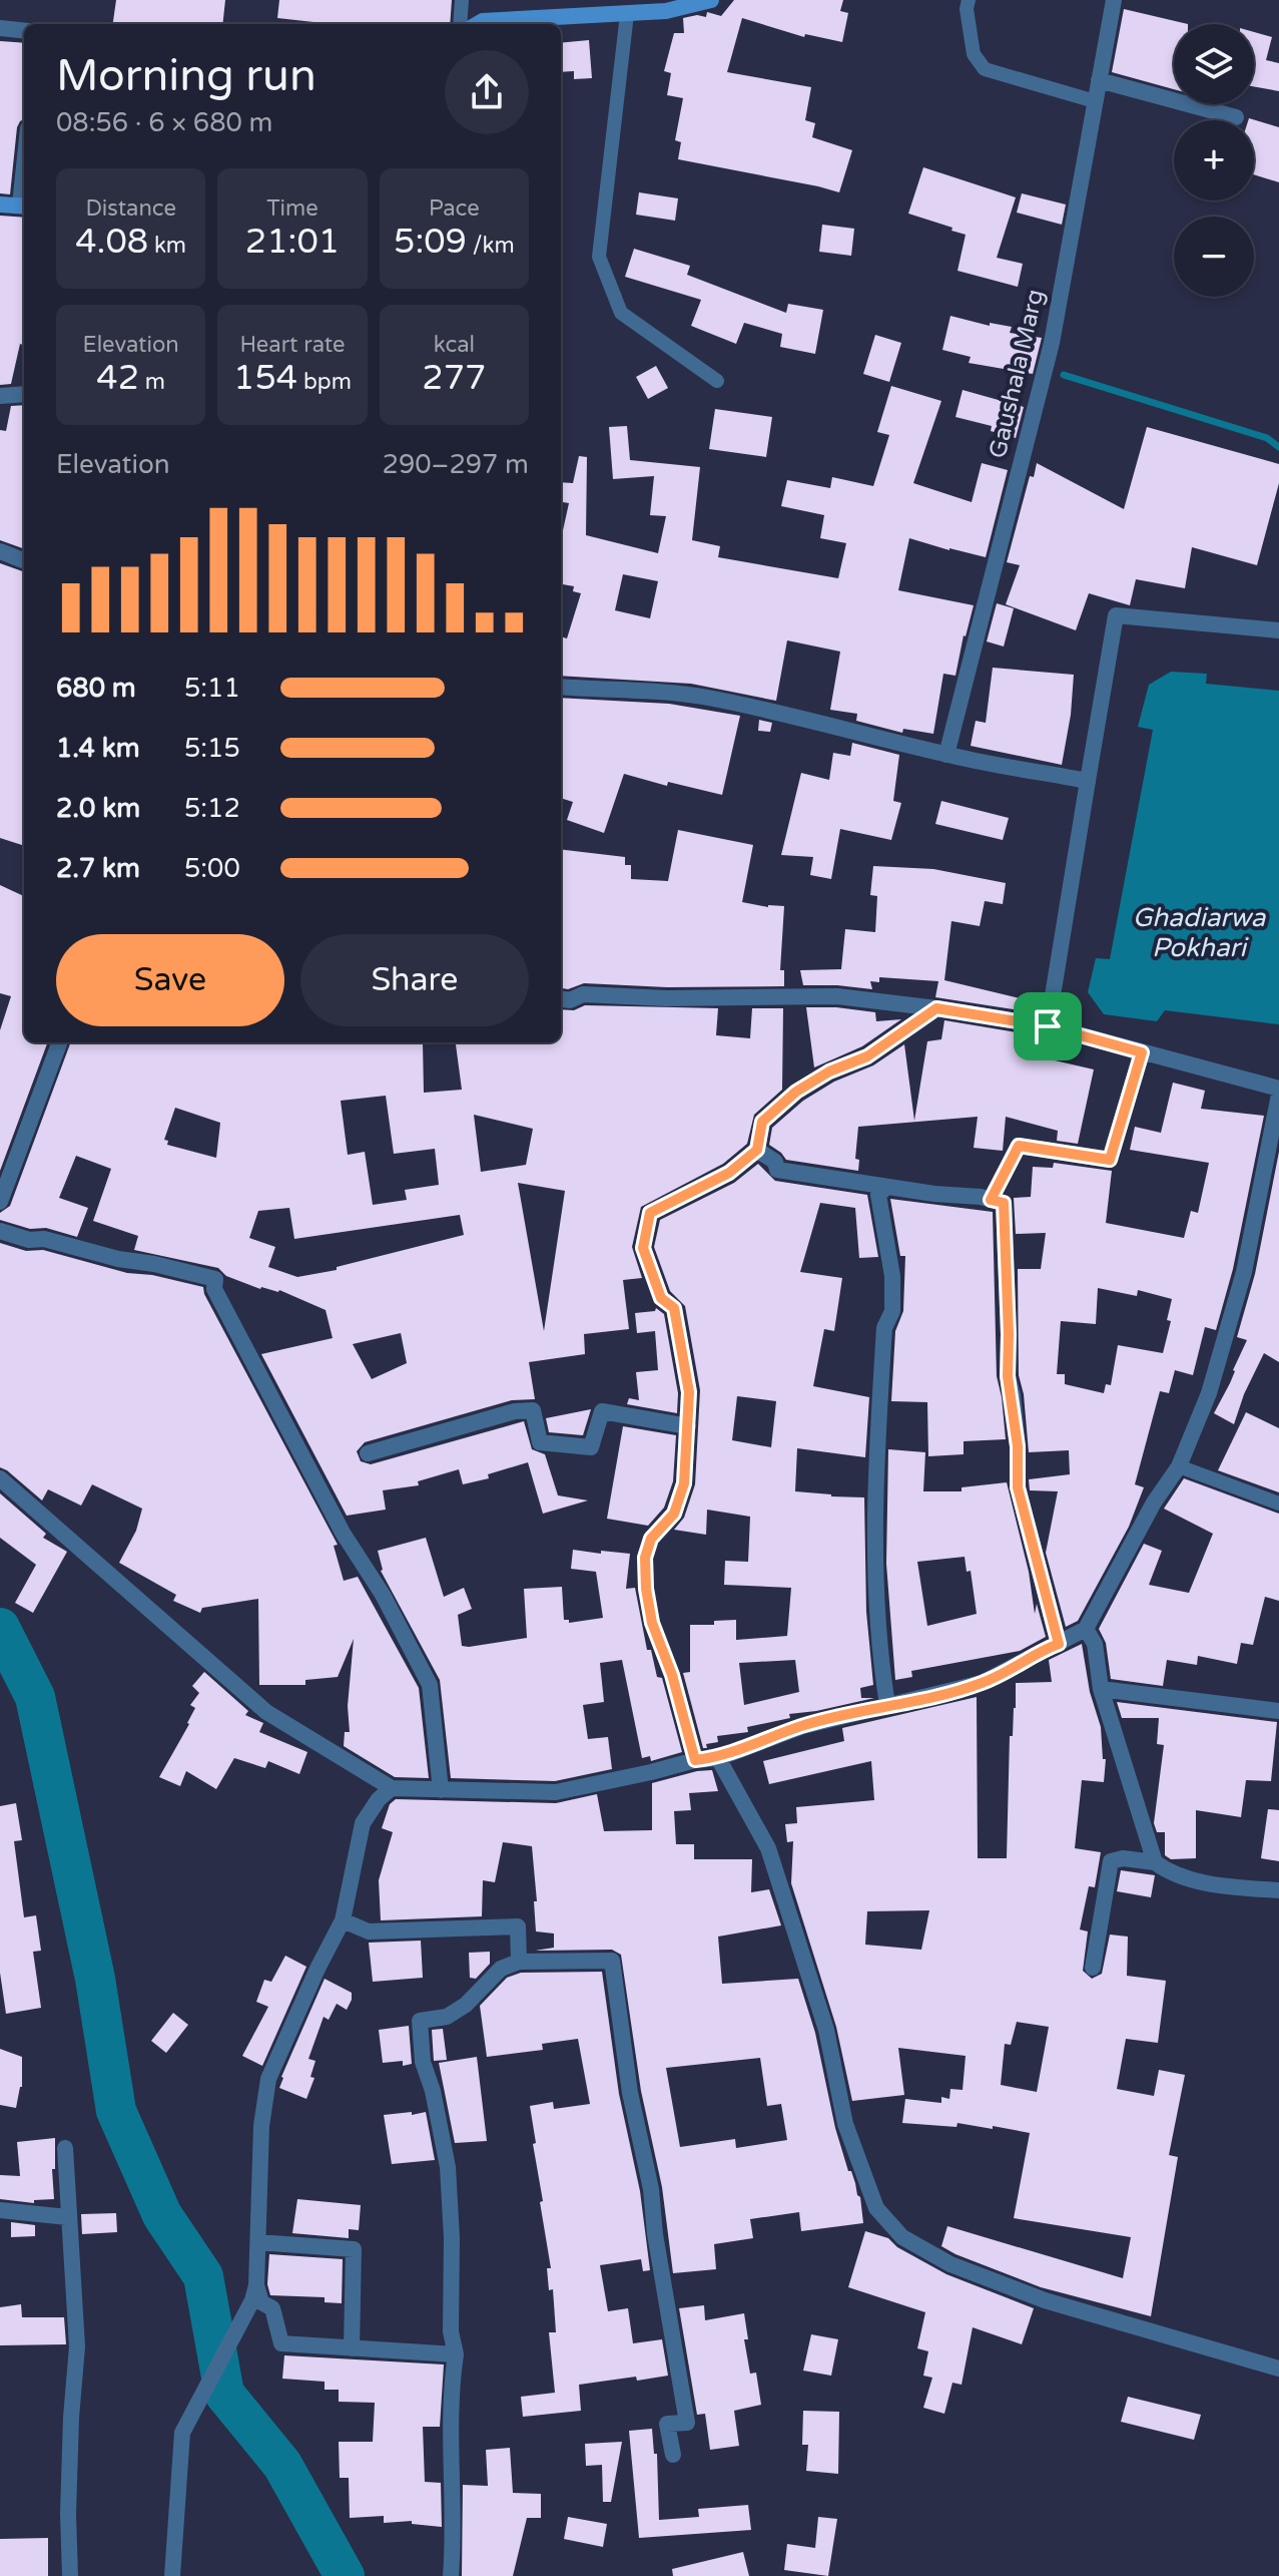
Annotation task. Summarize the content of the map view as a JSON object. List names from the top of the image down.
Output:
{
  "streets": {
    "street": ["Gaushala Marg"]
  },
  "water": ["Ghadiarwa Pokhari"],
  "page": {
    "map_buttons": ["+", "−"],
    "heading": ["Morning run", "08:56 · 6 × 680 m"],
    "stats": [
      ["Distance", "4.08 km"],
      ["Time", "21:01"],
      ["Pace", "5:09 /km"],
      ["Elevation", "42 m"],
      ["Heart rate", "154 bpm"],
      ["kcal", "277"]
    ],
    "chart": ["Elevation", "290–297 m"],
    "list": [
      {
        "name": "680 m",
        "note": "5:11"
      },
      {
        "name": "1.4 km",
        "note": "5:15"
      },
      {
        "name": "2.0 km",
        "note": "5:12"
      },
      {
        "name": "2.7 km",
        "note": "5:00"
      }
    ],
    "buttons": ["Save", "Share"]
  }
}
